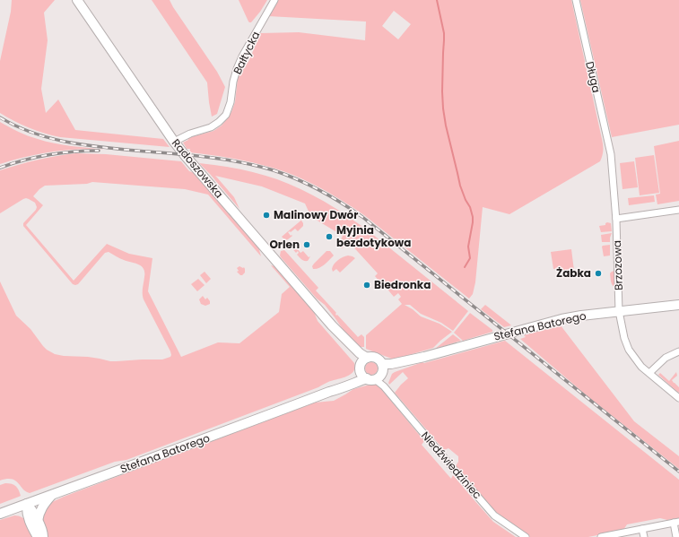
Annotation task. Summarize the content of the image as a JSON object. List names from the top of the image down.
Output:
{
  "streets": {
    "street": [
      "Bałtycka",
      "Długa",
      "Radoszowska",
      "Brzozowa",
      "Stefana Batorego",
      "Niedźwiedziniec"
    ]
  },
  "crossings": [
    ["Bałtycka", "Radoszowska"],
    ["Długa", "Brzozowa"],
    ["Radoszowska", "Stefana Batorego"],
    ["Radoszowska", "Niedźwiedziniec"],
    ["Brzozowa", "Stefana Batorego"],
    ["Stefana Batorego", "Niedźwiedziniec"]
  ],
  "places": [
    "Malinowy Dwór",
    "Myjnia bezdotykowa",
    "Orlen",
    "Żabka",
    "Biedronka"
  ]
}
